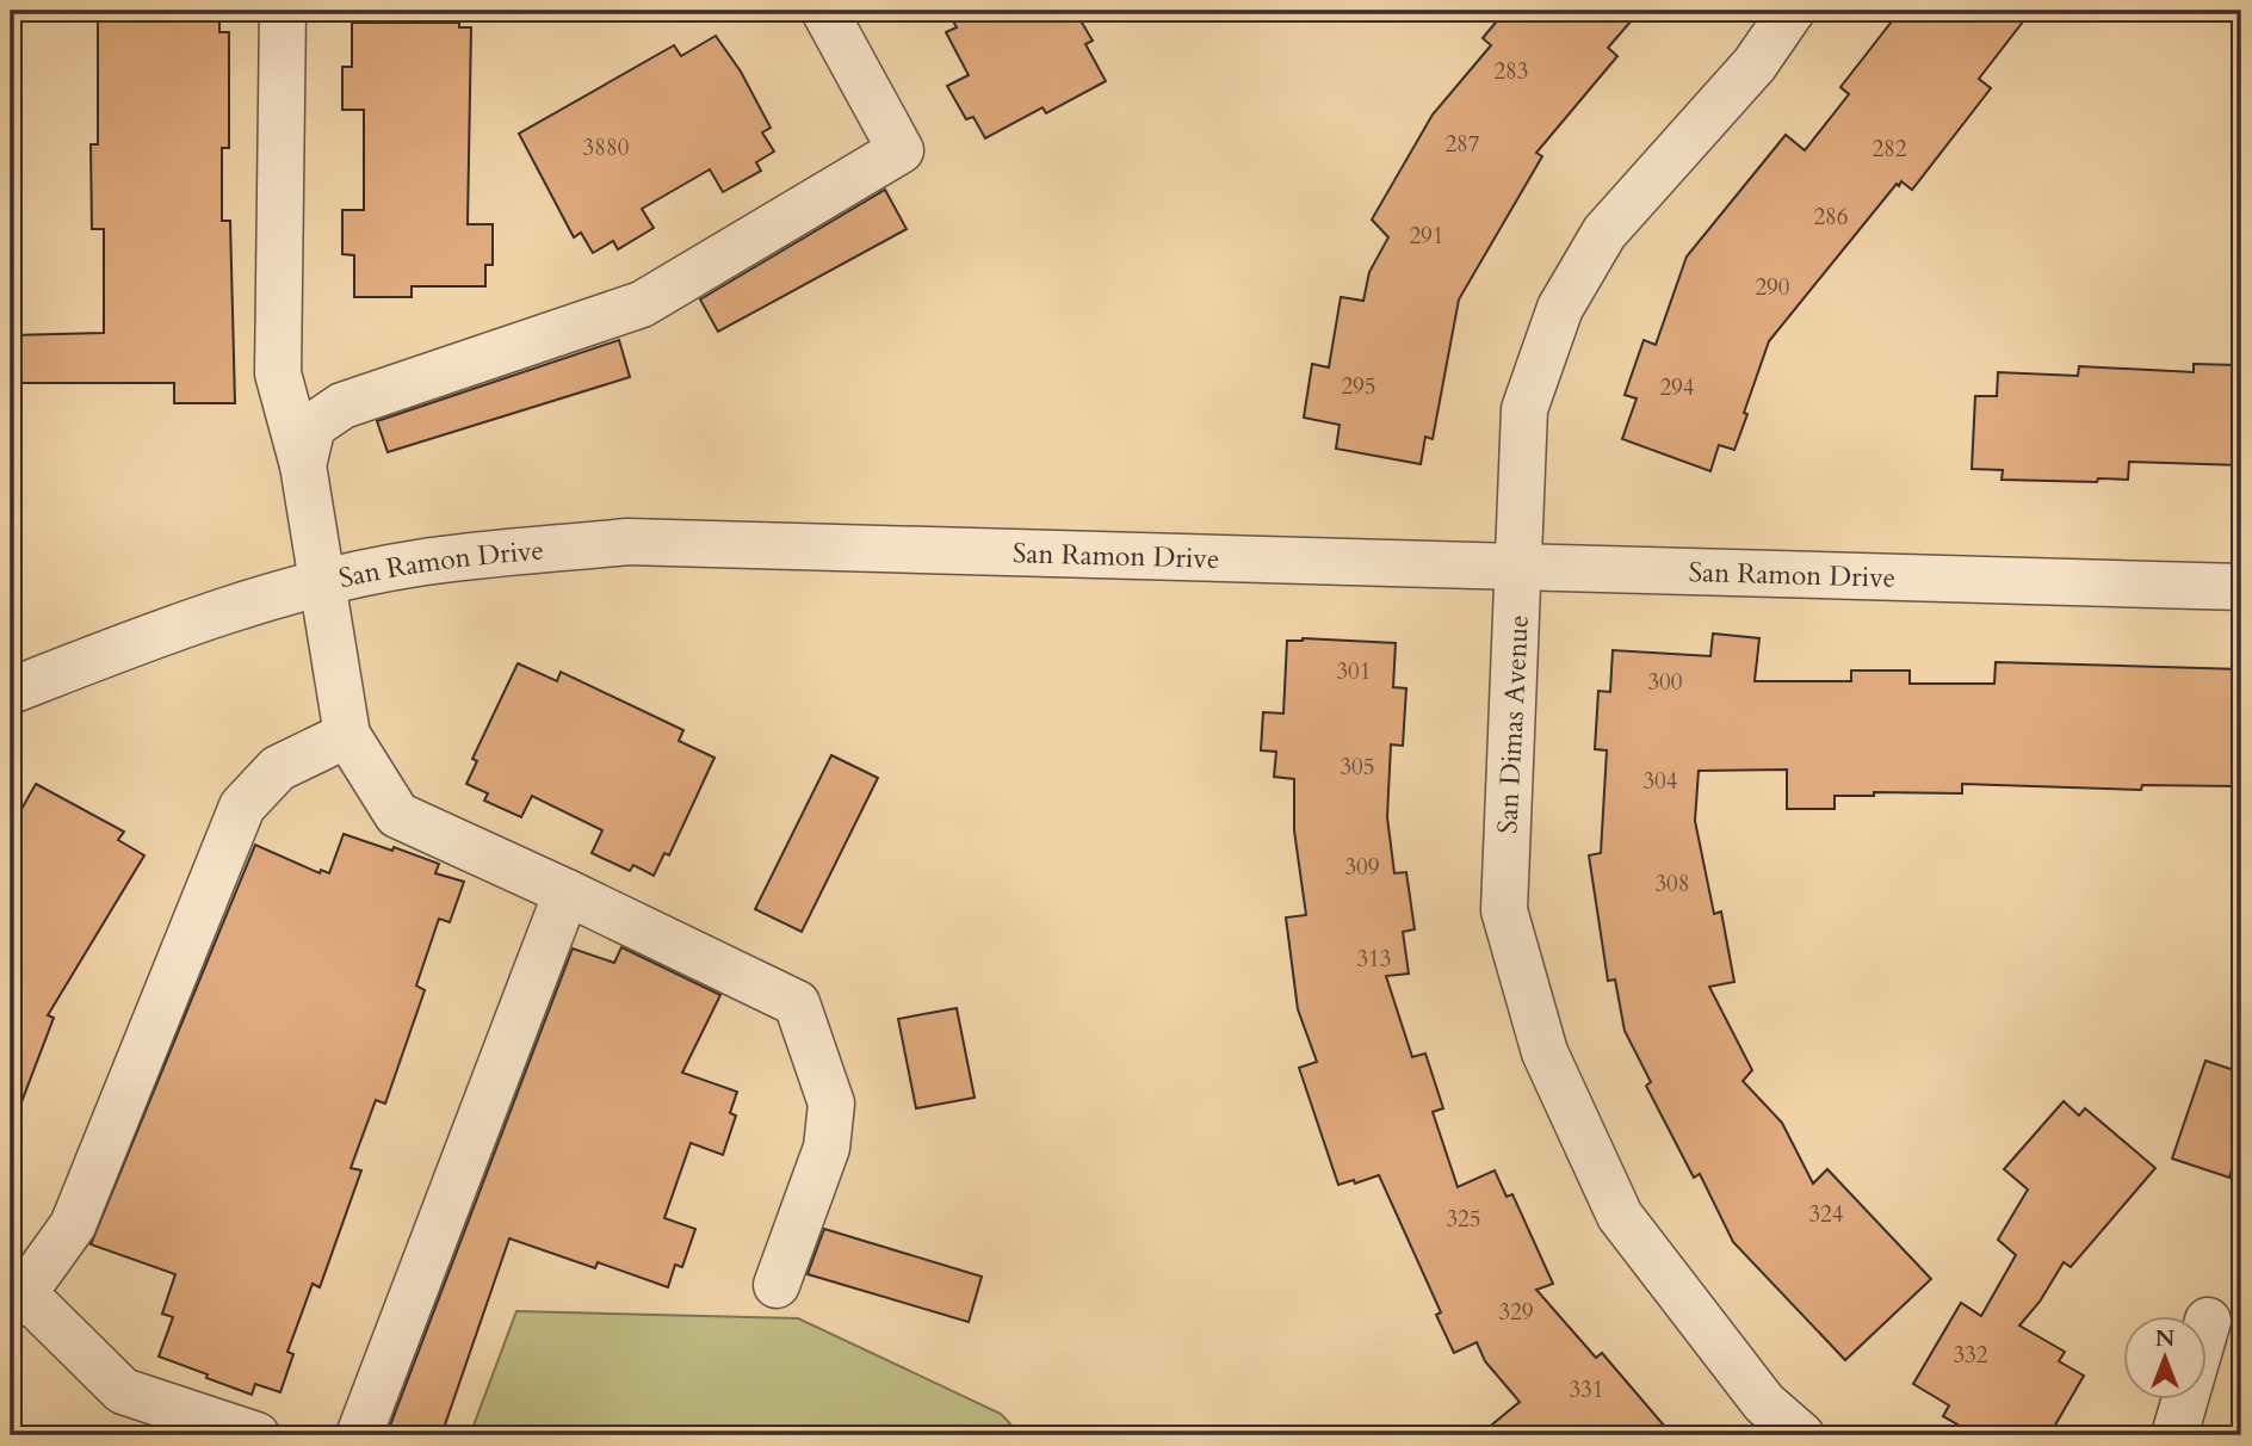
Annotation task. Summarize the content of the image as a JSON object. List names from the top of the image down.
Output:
{
  "streets": {
    "street": ["San Ramon Drive", "San Dimas Avenue"]
  },
  "crossings": [
    ["San Ramon Drive", "San Dimas Avenue"]
  ],
  "house_numbers": [
    "283",
    "287",
    "3880",
    "282",
    "286",
    "291",
    "290",
    "295",
    "294",
    "301",
    "300",
    "305",
    "304",
    "309",
    "308",
    "313",
    "324",
    "325",
    "329",
    "332",
    "331"
  ],
  "north": "top"
}
